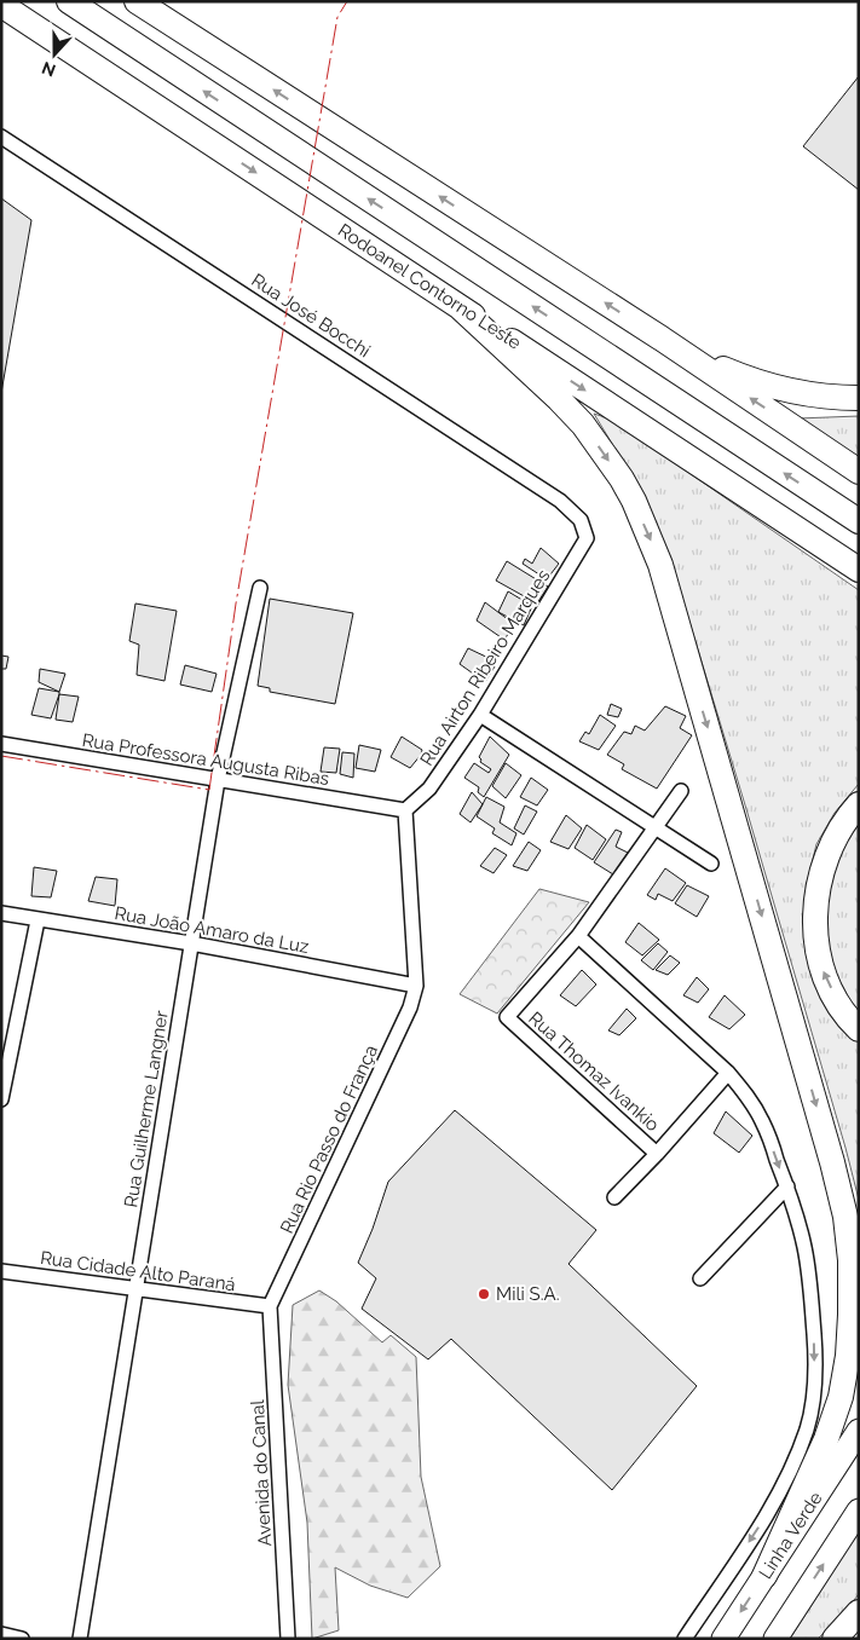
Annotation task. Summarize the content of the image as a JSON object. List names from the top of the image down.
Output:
{
  "streets": {
    "highway": ["Rodoanel Contorno Leste", "Linha Verde"],
    "street": [
      "Rua José Bocchi",
      "Rua Airton Ribeiro Marques",
      "Rua Professora Augusta Ribas",
      "Rua João Amaro da Luz",
      "Rua Thomaz Ivankio",
      "Rua Guilherme Langner",
      "Rua Rio Passo do França",
      "Rua Cidade Alto Paraná",
      "Avenida do Canal"
    ]
  },
  "crossings": [
    ["Rua José Bocchi", "Rua Airton Ribeiro Marques"],
    ["Rua Airton Ribeiro Marques", "Rua Professora Augusta Ribas"],
    ["Rua Airton Ribeiro Marques", "Rua Rio Passo do França"],
    ["Rua Professora Augusta Ribas", "Rua Guilherme Langner"],
    ["Rua Professora Augusta Ribas", "Rua Rio Passo do França"],
    ["Rua João Amaro da Luz", "Rua Guilherme Langner"],
    ["Rua João Amaro da Luz", "Rua Rio Passo do França"],
    ["Rua Guilherme Langner", "Rua Cidade Alto Paraná"],
    ["Rua Rio Passo do França", "Rua Cidade Alto Paraná"],
    ["Rua Rio Passo do França", "Avenida do Canal"],
    ["Rua Cidade Alto Paraná", "Avenida do Canal"]
  ],
  "places": ["Mili S.A."],
  "north": "bottom"
}
